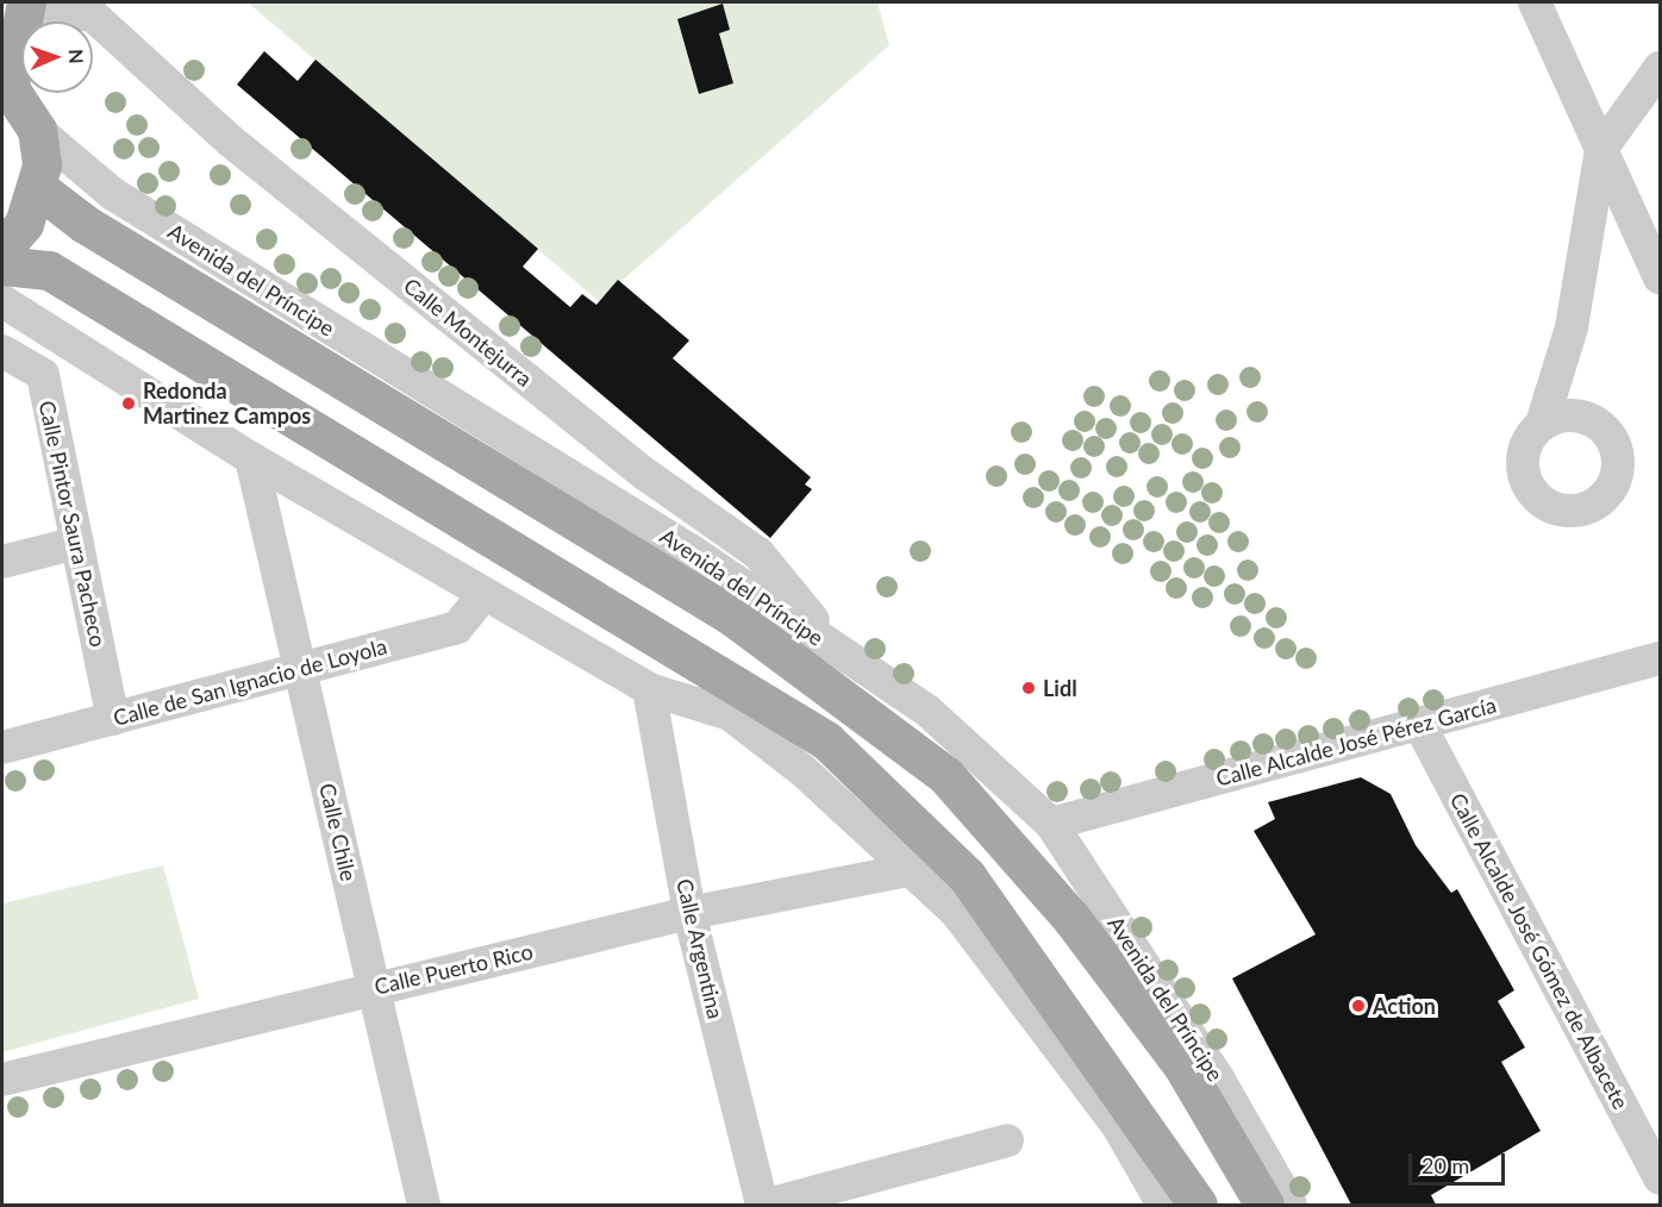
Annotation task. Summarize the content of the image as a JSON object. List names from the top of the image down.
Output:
{
  "streets": {
    "main road": ["Avenida del Príncipe"],
    "street": [
      "Calle Montejurra",
      "Calle Pintor Saura Pacheco",
      "Calle de San Ignacio de Loyola",
      "Calle Alcalde José Pérez García",
      "Calle Chile",
      "Calle Argentina",
      "Calle Alcalde José Gómez de Albacete",
      "Calle Puerto Rico"
    ]
  },
  "crossings": [
    ["Avenida del Príncipe", "Calle Montejurra"],
    ["Avenida del Príncipe", "Calle Alcalde José Pérez García"],
    ["Calle Pintor Saura Pacheco", "Calle de San Ignacio de Loyola"],
    ["Calle de San Ignacio de Loyola", "Calle Chile"],
    ["Calle Alcalde José Pérez García", "Calle Alcalde José Gómez de Albacete"],
    ["Calle Chile", "Calle Puerto Rico"],
    ["Calle Argentina", "Calle Puerto Rico"]
  ],
  "places": ["Redonda Martinez Campos", "Lidl", "Action"],
  "scale_bar": "20 m",
  "north": "right"
}
